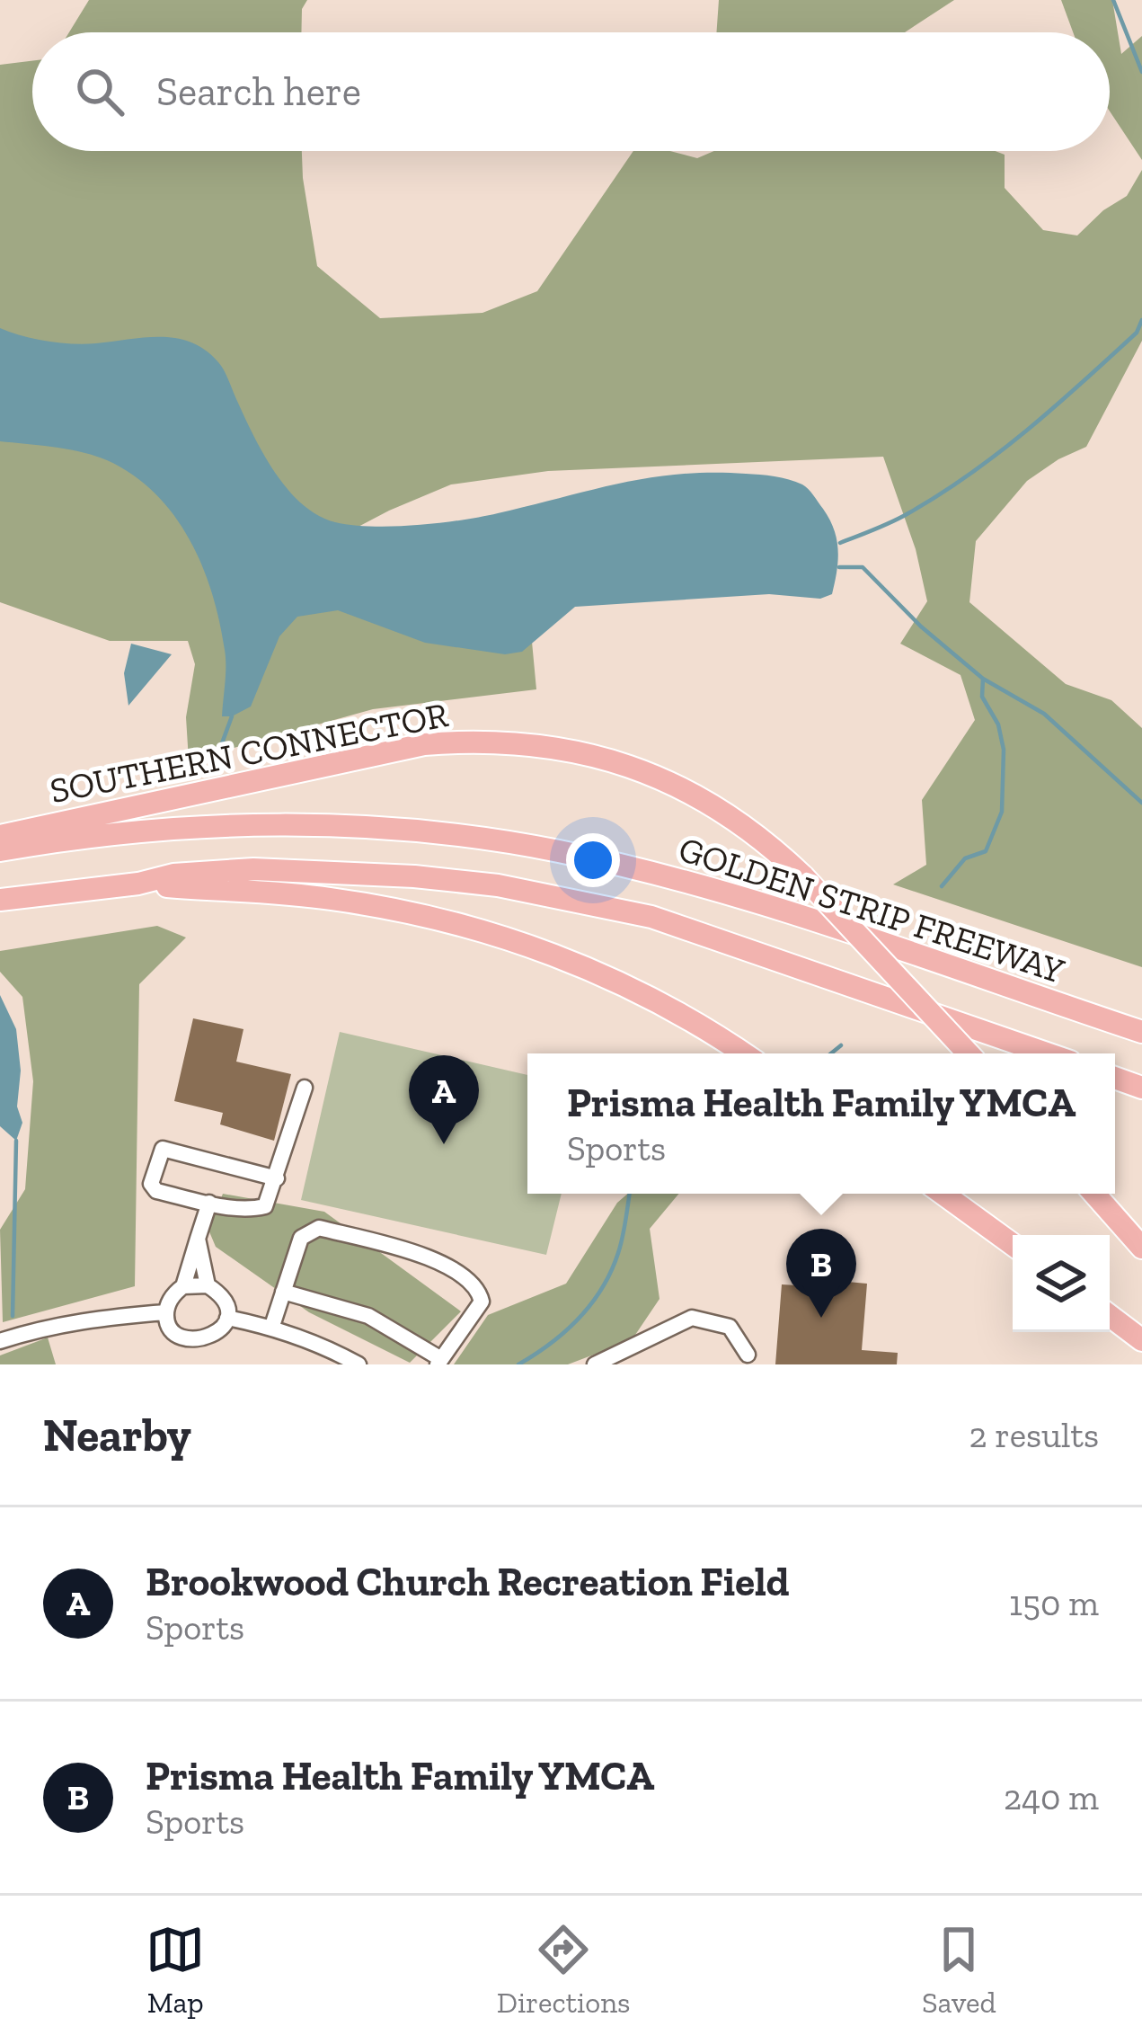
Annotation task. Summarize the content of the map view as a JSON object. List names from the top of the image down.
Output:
{
  "streets": {
    "highway": ["SOUTHERN CONNECTOR", "GOLDEN STRIP FREEWAY"]
  },
  "page": {
    "search": "Search here",
    "popup": ["Prisma Health Family YMCA", "Sports"],
    "pins": ["A", "B"],
    "heading": ["Nearby", "2 results"],
    "list": [
      {
        "mark": "A",
        "name": "Brookwood Church Recreation Field",
        "note": "Sports",
        "value": "150 m"
      },
      {
        "mark": "B",
        "name": "Prisma Health Family YMCA",
        "note": "Sports",
        "value": "240 m"
      }
    ],
    "nav": ["Map", "Directions", "Saved"]
  }
}
